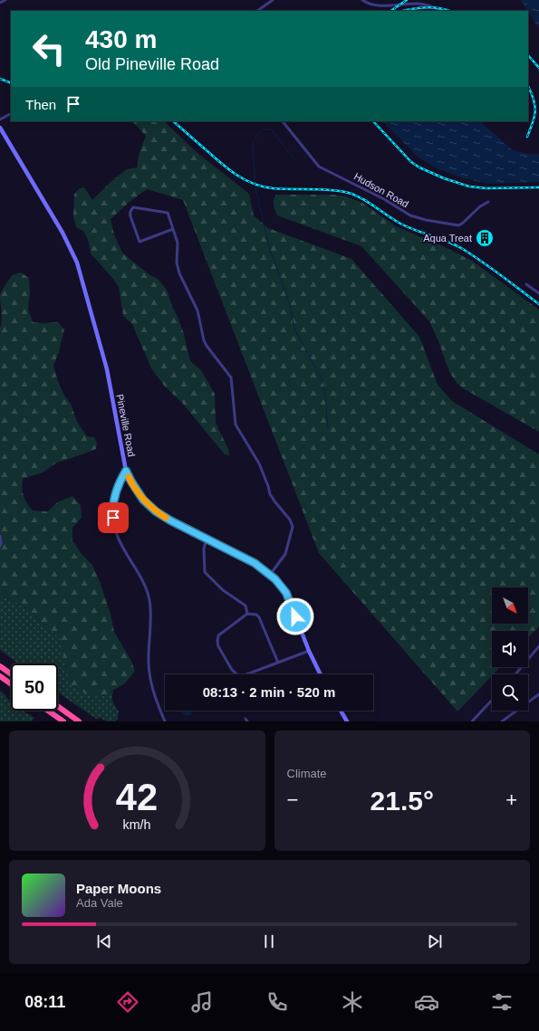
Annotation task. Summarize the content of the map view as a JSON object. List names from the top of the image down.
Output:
{
  "streets": {
    "main road": ["Pineville Road"],
    "street": ["Hudson Road"]
  },
  "places": {
    "building": ["Aqua Treat"]
  },
  "north": "bottom right",
  "page": {
    "turn": ["430 m", "Old Pineville Road"],
    "then": "Then",
    "limit": "50",
    "trip": "08:13 · 2 min · 520 m",
    "tile": "Climate",
    "heat": ["−", "21.5°", "+"],
    "song": ["Paper Moons", "Ada Vale"],
    "tabs": "08:11",
    "gauge": ["42", "km/h"]
  }
}
